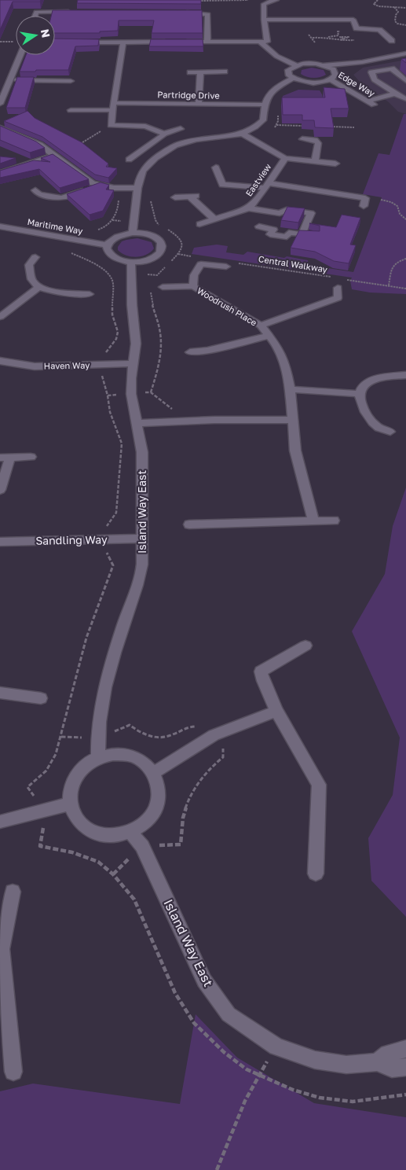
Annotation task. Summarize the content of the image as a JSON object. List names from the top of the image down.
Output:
{
  "streets": {
    "street": [
      "Edge Way",
      "Partridge Drive",
      "Eastview",
      "Maritime Way",
      "Woodrush Place",
      "Haven Way",
      "Island Way East",
      "Sandling Way"
    ],
    "path": ["Central Walkway"]
  },
  "crossings": [
    ["Haven Way", "Island Way East"],
    ["Island Way East", "Sandling Way"]
  ],
  "north": "right"
}
